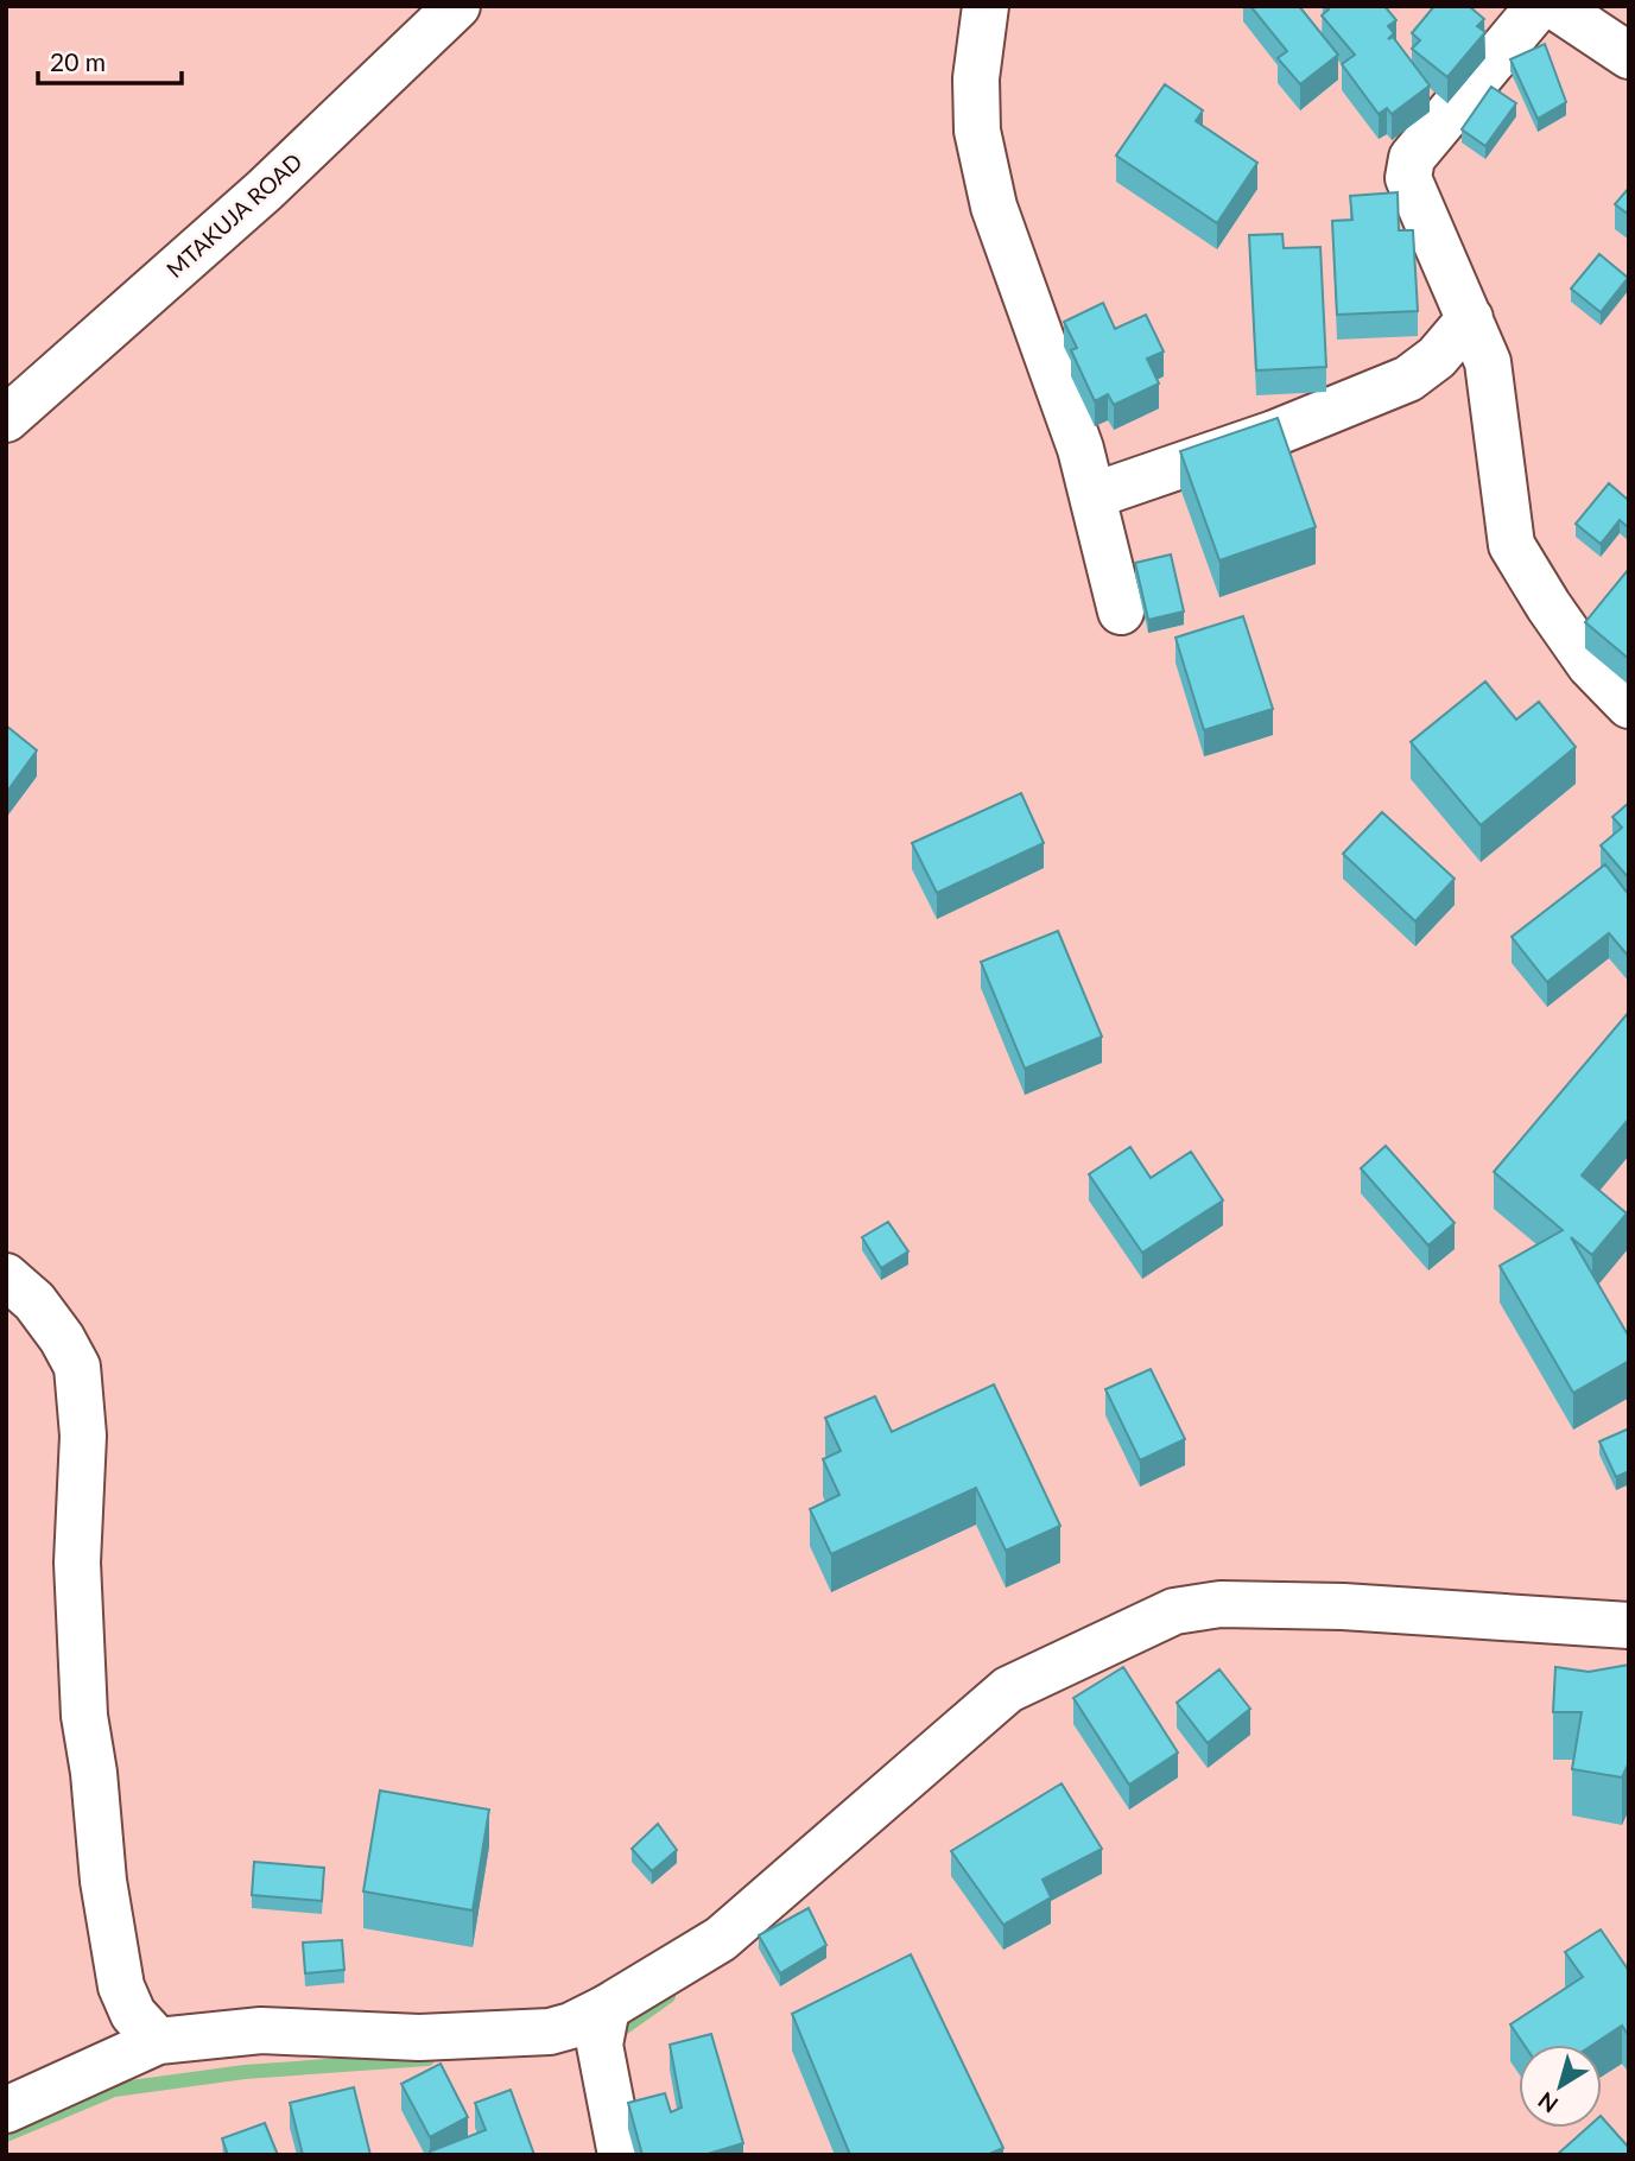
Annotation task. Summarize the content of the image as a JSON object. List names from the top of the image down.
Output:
{
  "streets": {
    "street": ["MTAKUJA ROAD"]
  },
  "scale_bar": "20 m",
  "north": "bottom left"
}
